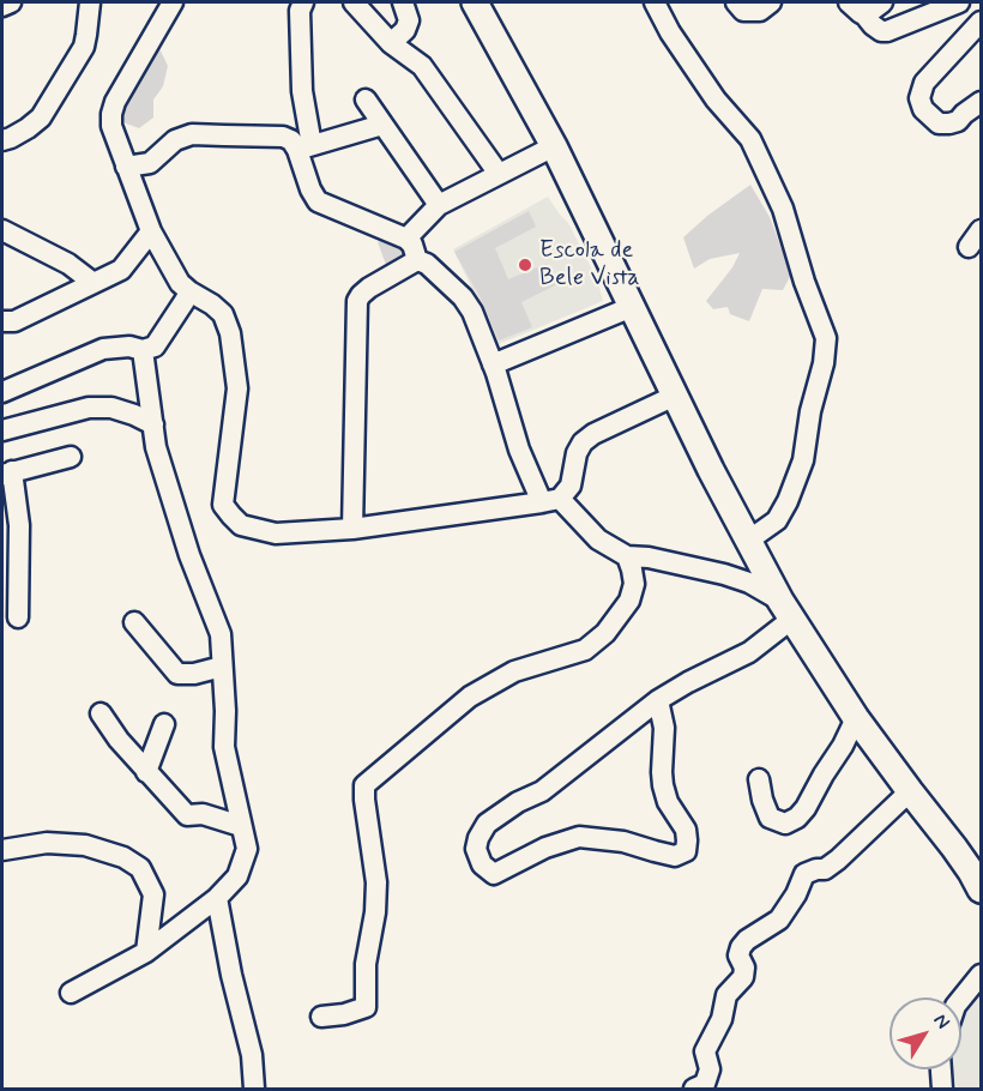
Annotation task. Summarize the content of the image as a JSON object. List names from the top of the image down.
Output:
{
  "places": ["Escola de Bele Vista"],
  "north": "top right"
}
